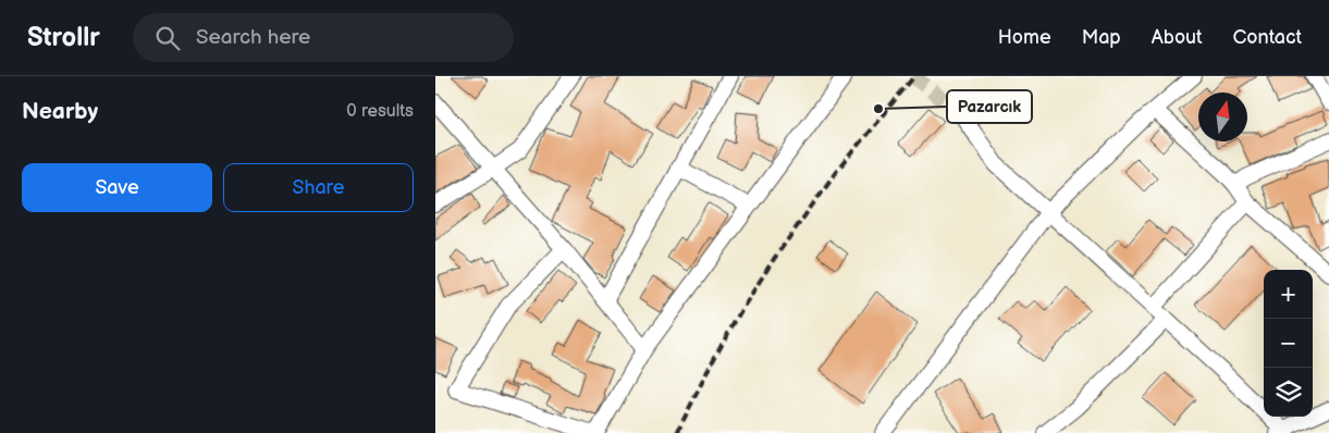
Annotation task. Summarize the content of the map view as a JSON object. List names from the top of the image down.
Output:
{
  "places": ["Pazarcık"],
  "north": "top",
  "page": {
    "header": "Strollr",
    "search": "Search here",
    "nav": [
      "Home",
      "Map",
      "About",
      "Contact"
    ],
    "heading": ["Nearby", "0 results"],
    "buttons": ["Save", "Share"],
    "map_buttons": ["+", "−"]
  }
}
